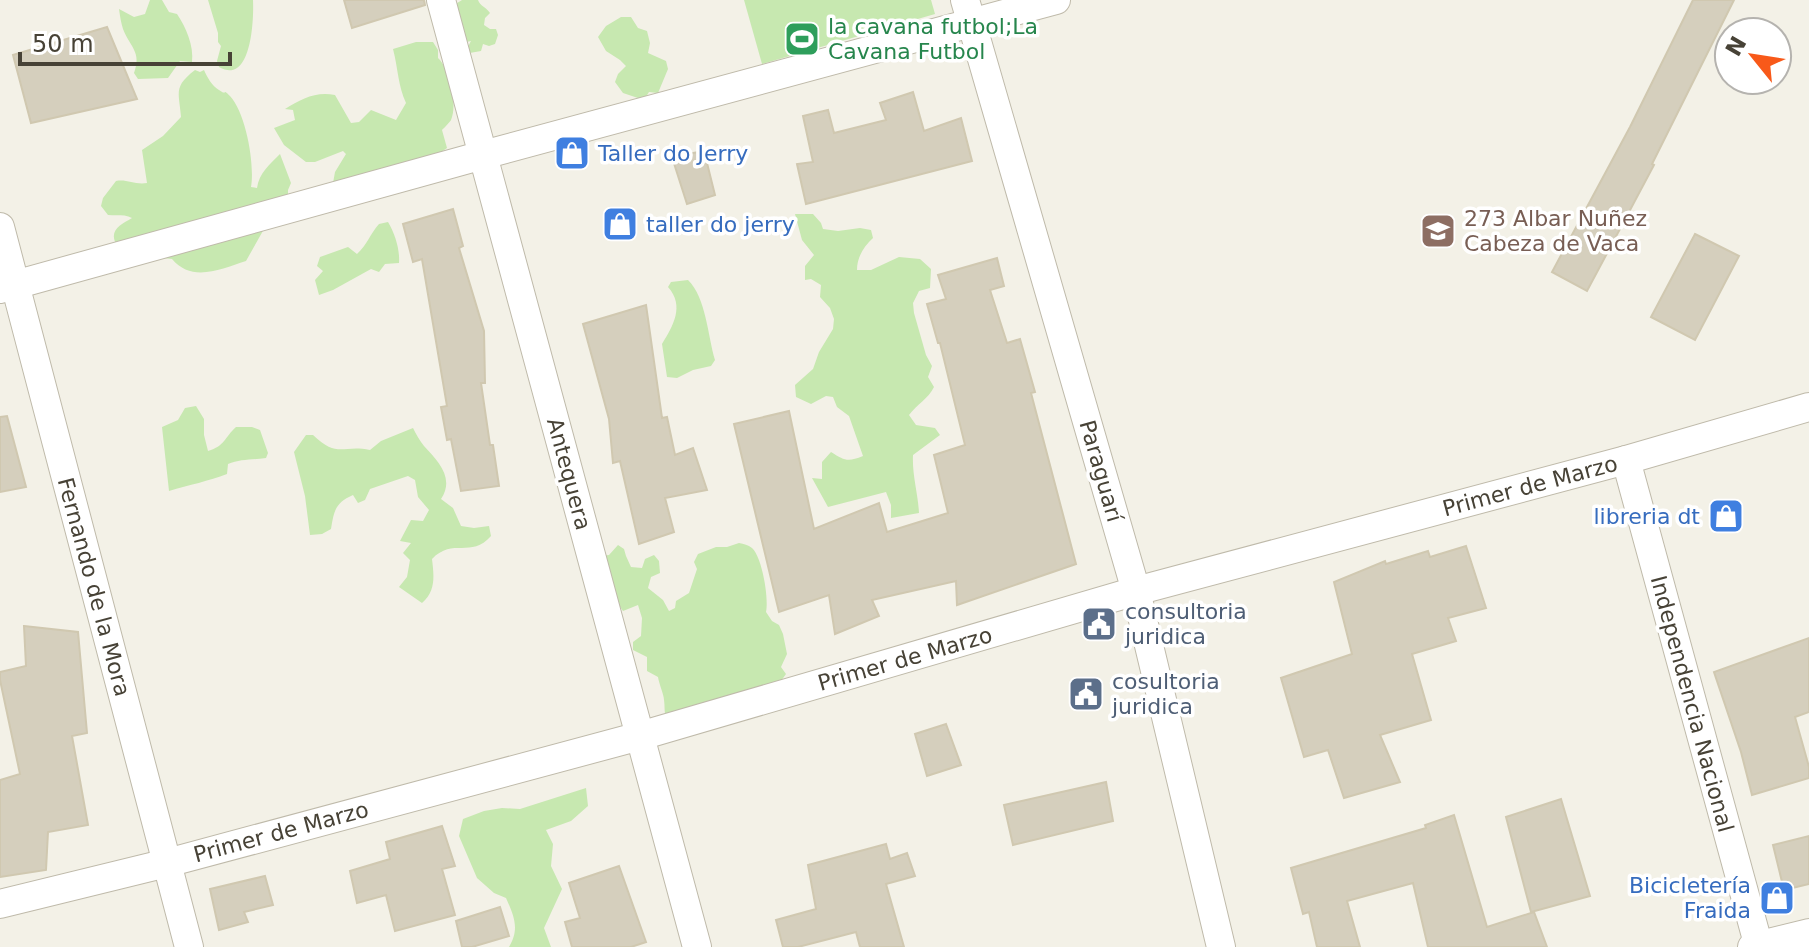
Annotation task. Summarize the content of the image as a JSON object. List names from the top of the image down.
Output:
{
  "streets": {
    "street": [
      "Paraguarí",
      "Antequera",
      "Primer de Marzo",
      "Fernando de la Mora",
      "Independencia Nacional"
    ]
  },
  "crossings": [
    ["Paraguarí", "Primer de Marzo"],
    ["Antequera", "Primer de Marzo"],
    ["Primer de Marzo", "Fernando de la Mora"],
    ["Primer de Marzo", "Independencia Nacional"]
  ],
  "places": {
    "sports": ["la cavana futbol;La Cavana Futbol"],
    "shop": [
      "Taller do Jerry",
      "taller do jerry",
      "libreria dt",
      "Bicicletería Fraida"
    ],
    "school or university": ["273 Albar Nuñez Cabeza de Vaca"],
    "public building": ["consultoria juridica", "cosultoria juridica"]
  },
  "scale_bar": "50 m",
  "north": "top left"
}
